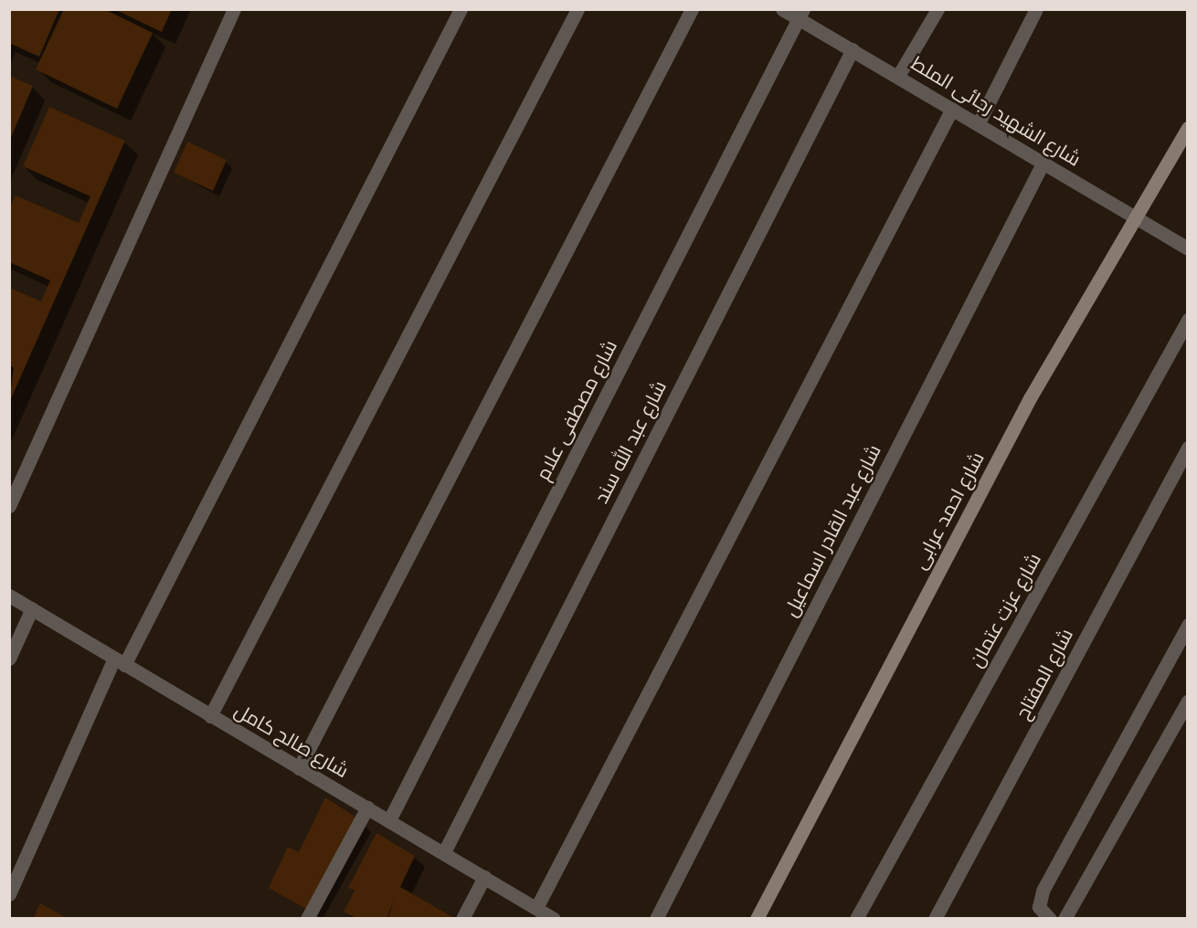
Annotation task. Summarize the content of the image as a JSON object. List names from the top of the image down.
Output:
{
  "streets": {
    "street": [
      "شارع الشهيد رجائى الملط",
      "شارع مصطفى علام",
      "شارع عبد الله سند",
      "شارع احمد عرابى",
      "شارع عبد القادر اسماعيل",
      "شارع عزت عتمان",
      "شارع المفتاح",
      "شارع صالح كامل"
    ]
  },
  "crossings": [
    ["شارع الشهيد رجائى الملط", "شارع مصطفى علام"],
    ["شارع الشهيد رجائى الملط", "شارع عبد الله سند"],
    ["شارع الشهيد رجائى الملط", "شارع احمد عرابى"],
    ["شارع الشهيد رجائى الملط", "شارع عبد القادر اسماعيل"],
    ["شارع مصطفى علام", "شارع صالح كامل"],
    ["شارع عبد الله سند", "شارع صالح كامل"]
  ]
}
